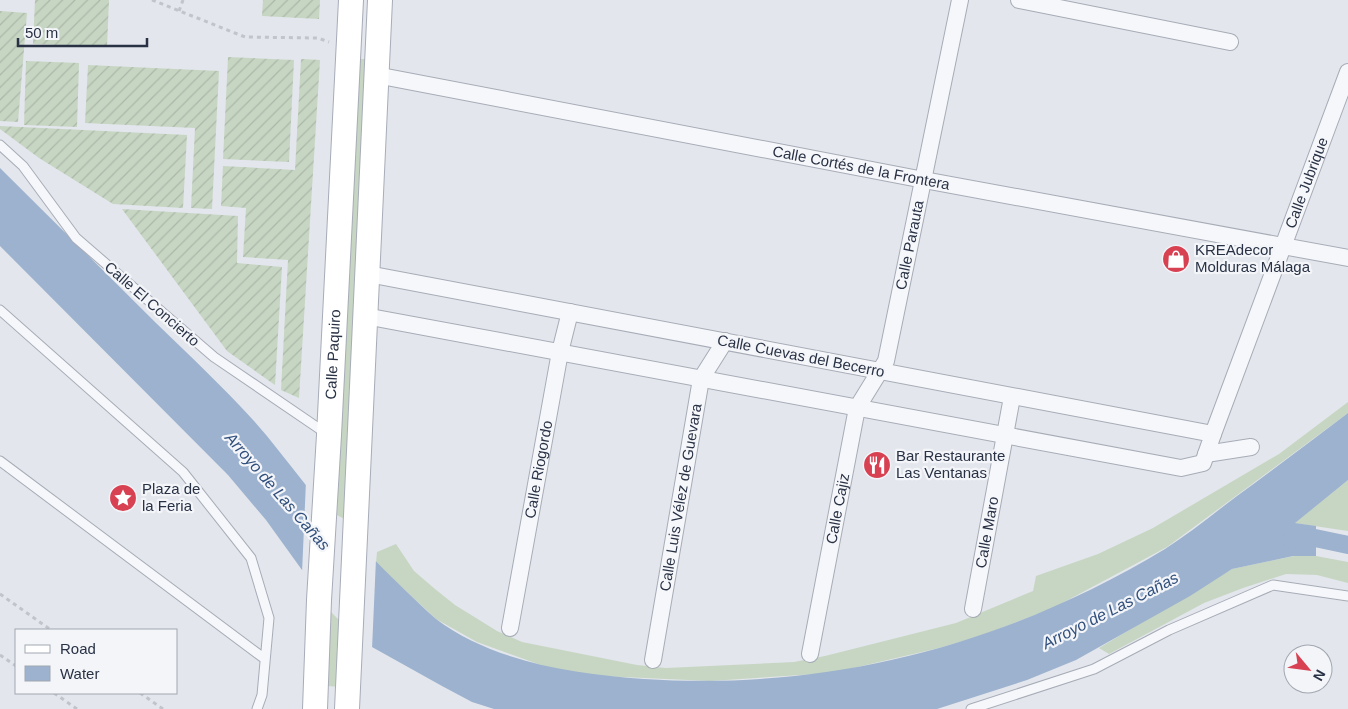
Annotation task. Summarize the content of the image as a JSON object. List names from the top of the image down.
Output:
{
  "streets": {
    "main road": ["Calle Paquiro"],
    "street": [
      "Calle Cortés de la Frontera",
      "Calle Jubrique",
      "Calle Parauta",
      "Calle Cuevas del Becerro",
      "Calle Riogordo",
      "Calle Luis Vélez de Guevara",
      "Calle Cajiz",
      "Calle Maro"
    ],
    "lane": ["Calle El Concierto"]
  },
  "crossings": [
    ["Calle Cortés de la Frontera", "Calle Jubrique"],
    ["Calle Cortés de la Frontera", "Calle Parauta"],
    ["Calle Cortés de la Frontera", "Calle Paquiro"],
    ["Calle Jubrique", "Calle Cuevas del Becerro"],
    ["Calle Parauta", "Calle Cuevas del Becerro"],
    ["Calle Parauta", "Calle Cajiz"],
    ["Calle El Concierto", "Calle Paquiro"],
    ["Calle Paquiro", "Calle Cuevas del Becerro"],
    ["Calle Cuevas del Becerro", "Calle Riogordo"],
    ["Calle Cuevas del Becerro", "Calle Luis Vélez de Guevara"],
    ["Calle Cuevas del Becerro", "Calle Cajiz"],
    ["Calle Cuevas del Becerro", "Calle Maro"]
  ],
  "water": ["Arroyo de Las Cañas"],
  "places": {
    "shop": ["KREAdecor Molduras Málaga"],
    "restaurant": ["Bar Restaurante Las Ventanas"],
    "place": ["Plaza de la Feria"]
  },
  "legend": ["Road", "Water"],
  "scale_bar": "50 m",
  "north": "bottom right"
}
